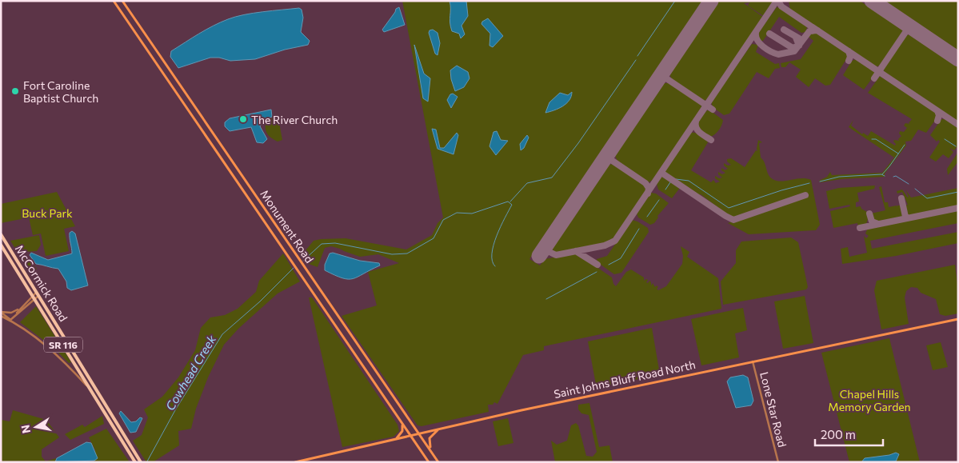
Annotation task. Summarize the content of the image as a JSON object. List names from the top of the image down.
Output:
{
  "streets": {
    "main road": [
      "Monument Road",
      "McCormick Road",
      "SR 116",
      "Saint Johns Bluff Road North"
    ],
    "street": ["Lone Star Road"]
  },
  "crossings": [
    ["Monument Road", "Saint Johns Bluff Road North"],
    ["McCormick Road", "SR 116"],
    ["Saint Johns Bluff Road North", "Lone Star Road"]
  ],
  "water": ["Cowhead Creek"],
  "parks": ["Buck Park", "Chapel Hills Memory Garden"],
  "places": ["Fort Caroline Baptist Church", "The River Church"],
  "scale_bar": "200 m",
  "north": "left"
}
